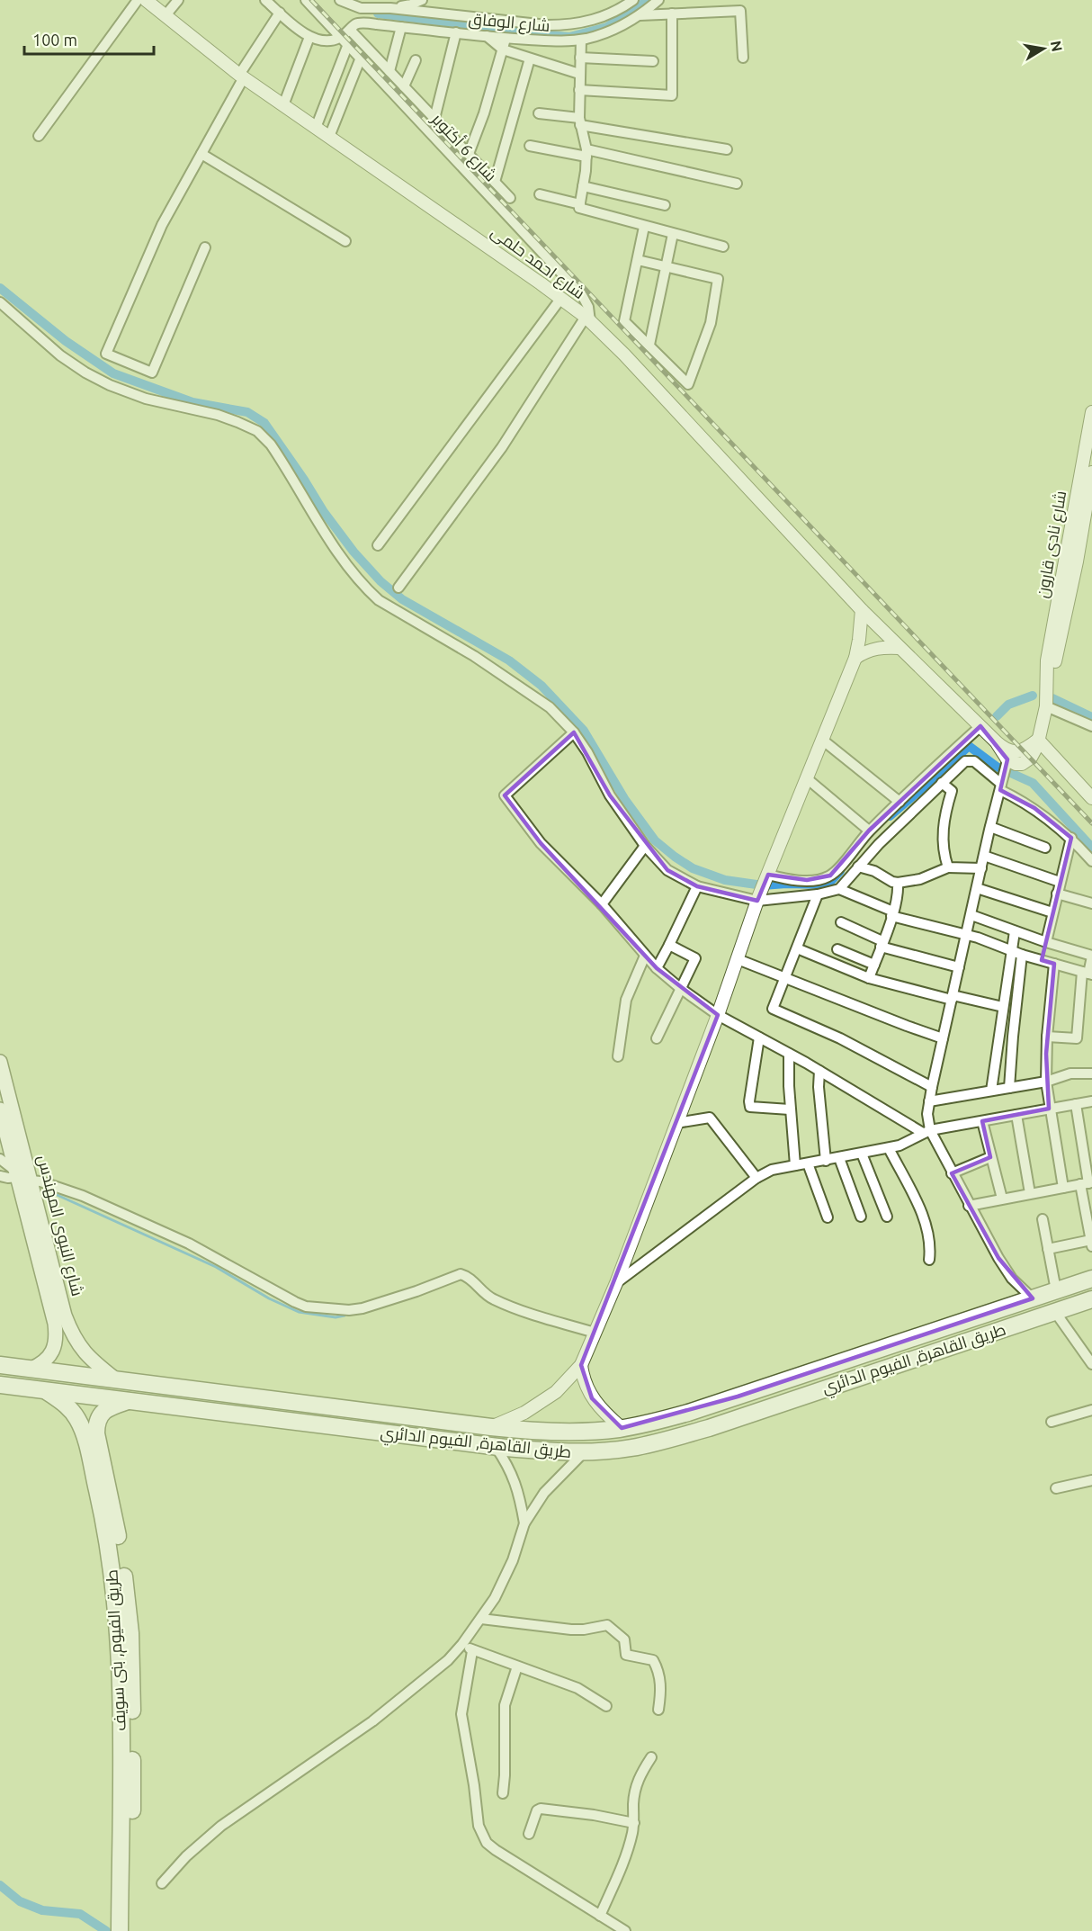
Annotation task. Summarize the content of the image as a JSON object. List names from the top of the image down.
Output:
{
  "streets": {
    "highway": ["طريق القاهرة, الفيوم الدائري", "طريق الفيوم, بنى سويف"],
    "main road": ["شارع احمد حلمى", "شارع نادى قارون", "شارع النبوى المهندس"],
    "street": ["شارع الوفاق", "شارع 6 أكتوبر"]
  },
  "crossings": [
    ["شارع الوفاق", "شارع 6 أكتوبر"],
    ["شارع 6 أكتوبر", "شارع احمد حلمى"],
    ["شارع احمد حلمى", "شارع نادى قارون"],
    ["شارع النبوى المهندس", "طريق القاهرة, الفيوم الدائري"],
    ["طريق القاهرة, الفيوم الدائري", "طريق الفيوم, بنى سويف"]
  ],
  "scale_bar": "100 m",
  "north": "right"
}
